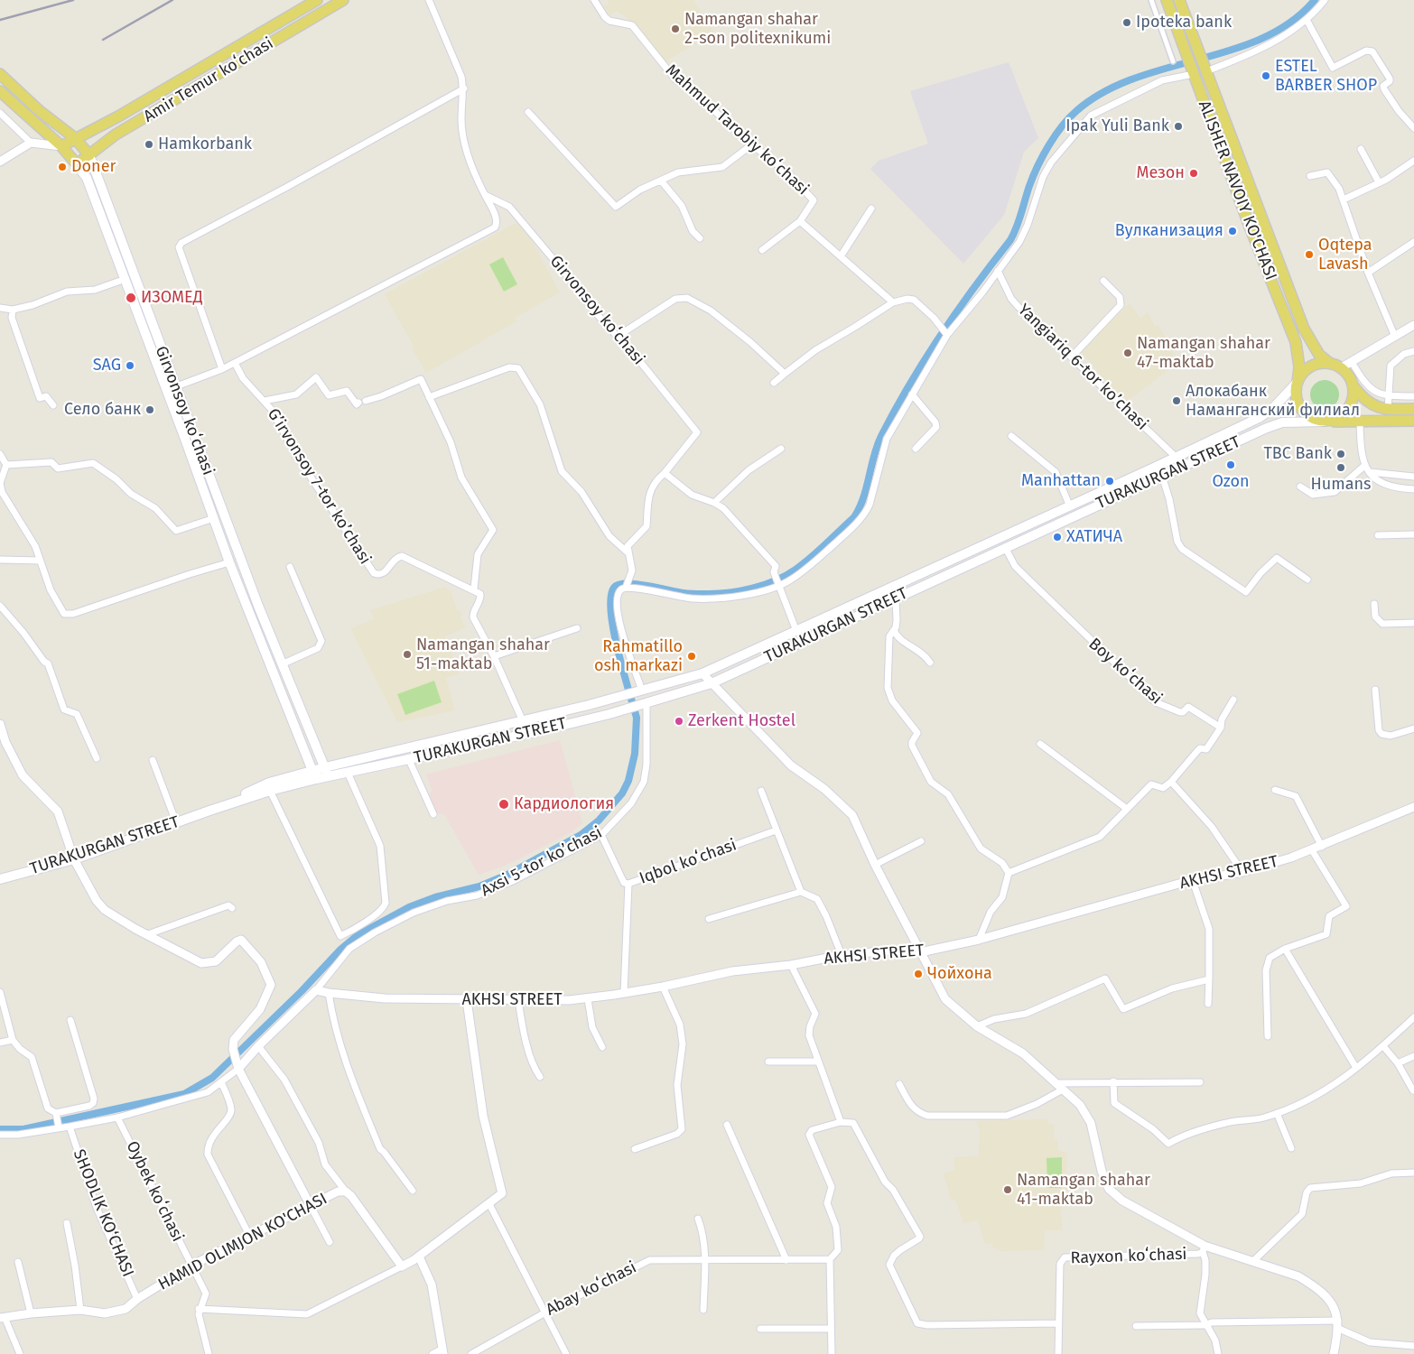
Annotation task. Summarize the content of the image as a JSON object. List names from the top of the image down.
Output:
{
  "streets": {
    "main road": [
      "Amir Temur koʻchasi",
      "ALISHER NAVOIY KO'CHASI",
      "Girvonsoy koʻchasi",
      "TURAKURGAN STREET"
    ],
    "street": [
      "Mahmud Tarobiy koʻchasi",
      "Yangiаriq 6-tor koʼchasi",
      "Gʼirvonsoy 7-tor koʼchasi",
      "Boy koʻchasi",
      "Аxsi 5-tor koʼchasi",
      "Iqbol koʻchasi",
      "AKHSI STREET",
      "Oybek koʻchasi",
      "SHODLIK KO‘CHASI",
      "HAMID OLIMJON KO'CHASI",
      "Rayxon koʻchasi",
      "Abay koʻchasi"
    ]
  },
  "crossings": [
    ["Amir Temur koʻchasi", "Girvonsoy koʻchasi"],
    ["ALISHER NAVOIY KO'CHASI", "TURAKURGAN STREET"],
    ["Girvonsoy koʻchasi", "TURAKURGAN STREET"],
    ["Yangiаriq 6-tor koʼchasi", "TURAKURGAN STREET"],
    ["TURAKURGAN STREET", "Boy koʻchasi"],
    ["TURAKURGAN STREET", "Аxsi 5-tor koʼchasi"],
    ["Аxsi 5-tor koʼchasi", "Iqbol koʻchasi"],
    ["Аxsi 5-tor koʼchasi", "AKHSI STREET"],
    ["Oybek koʻchasi", "HAMID OLIMJON KO'CHASI"],
    ["SHODLIK KO‘CHASI", "HAMID OLIMJON KO'CHASI"]
  ],
  "places": [
    "Ipoteka bank",
    "Namangan shahar 2-son politexnikumi",
    "ESTEL BARBER SHOP",
    "Ipak Yuli Bank",
    "Hamkorbank",
    "Doner",
    "Мезон",
    "Вулканизация",
    "Oqtepa Lavash",
    "ИЗОМЕД",
    "Namangan shahar 47-maktab",
    "SAG",
    "Алокабанк Наманганский филиал",
    "Село банк",
    "TBC Bank",
    "Ozon",
    "Humans",
    "Manhattan",
    "ХАТИЧА",
    "Namangan shahar 51-maktab",
    "Rahmatillo osh markazi",
    "Zerkent Hostel",
    "Кардиология",
    "Чойхона",
    "Namangan shahar 41-maktab"
  ]
}
